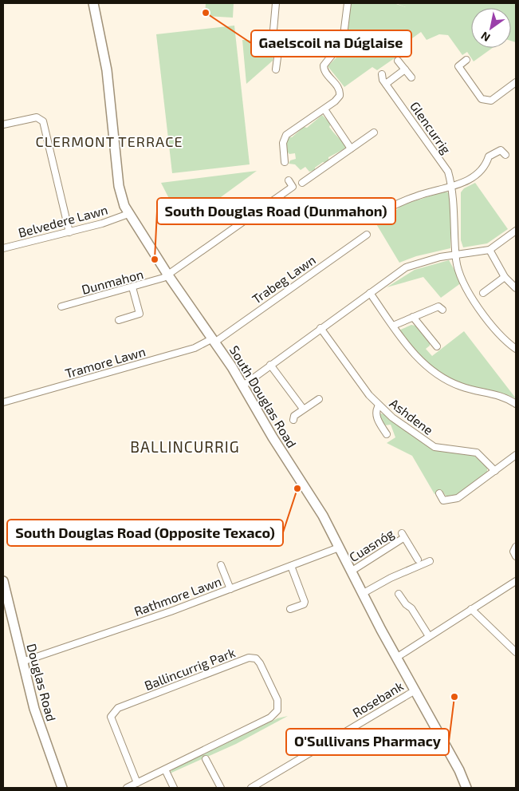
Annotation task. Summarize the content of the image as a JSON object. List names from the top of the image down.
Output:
{
  "streets": {
    "main road": ["South Douglas Road", "Douglas Road"],
    "street": [
      "Glencurrig",
      "Belvedere Lawn",
      "Trabeg Lawn",
      "Dunmahon",
      "Tramore Lawn",
      "Ashdene",
      "Cuasnóg",
      "Rathmore Lawn",
      "Ballincurrig Park",
      "Rosebank"
    ]
  },
  "crossings": [
    ["Belvedere Lawn", "South Douglas Road"],
    ["Trabeg Lawn", "Tramore Lawn"],
    ["Trabeg Lawn", "South Douglas Road"],
    ["Dunmahon", "South Douglas Road"],
    ["Tramore Lawn", "South Douglas Road"],
    ["South Douglas Road", "Cuasnóg"],
    ["South Douglas Road", "Rathmore Lawn"],
    ["South Douglas Road", "Rosebank"],
    ["Rathmore Lawn", "Douglas Road"]
  ],
  "districts": ["CLERMONT TERRACE", "BALLINCURRIG"],
  "places": [
    "Gaelscoil na Dúglaise",
    "South Douglas Road (Dunmahon)",
    "South Douglas Road (Opposite Texaco)",
    "O'Sullivans Pharmacy"
  ],
  "north": "bottom left"
}
